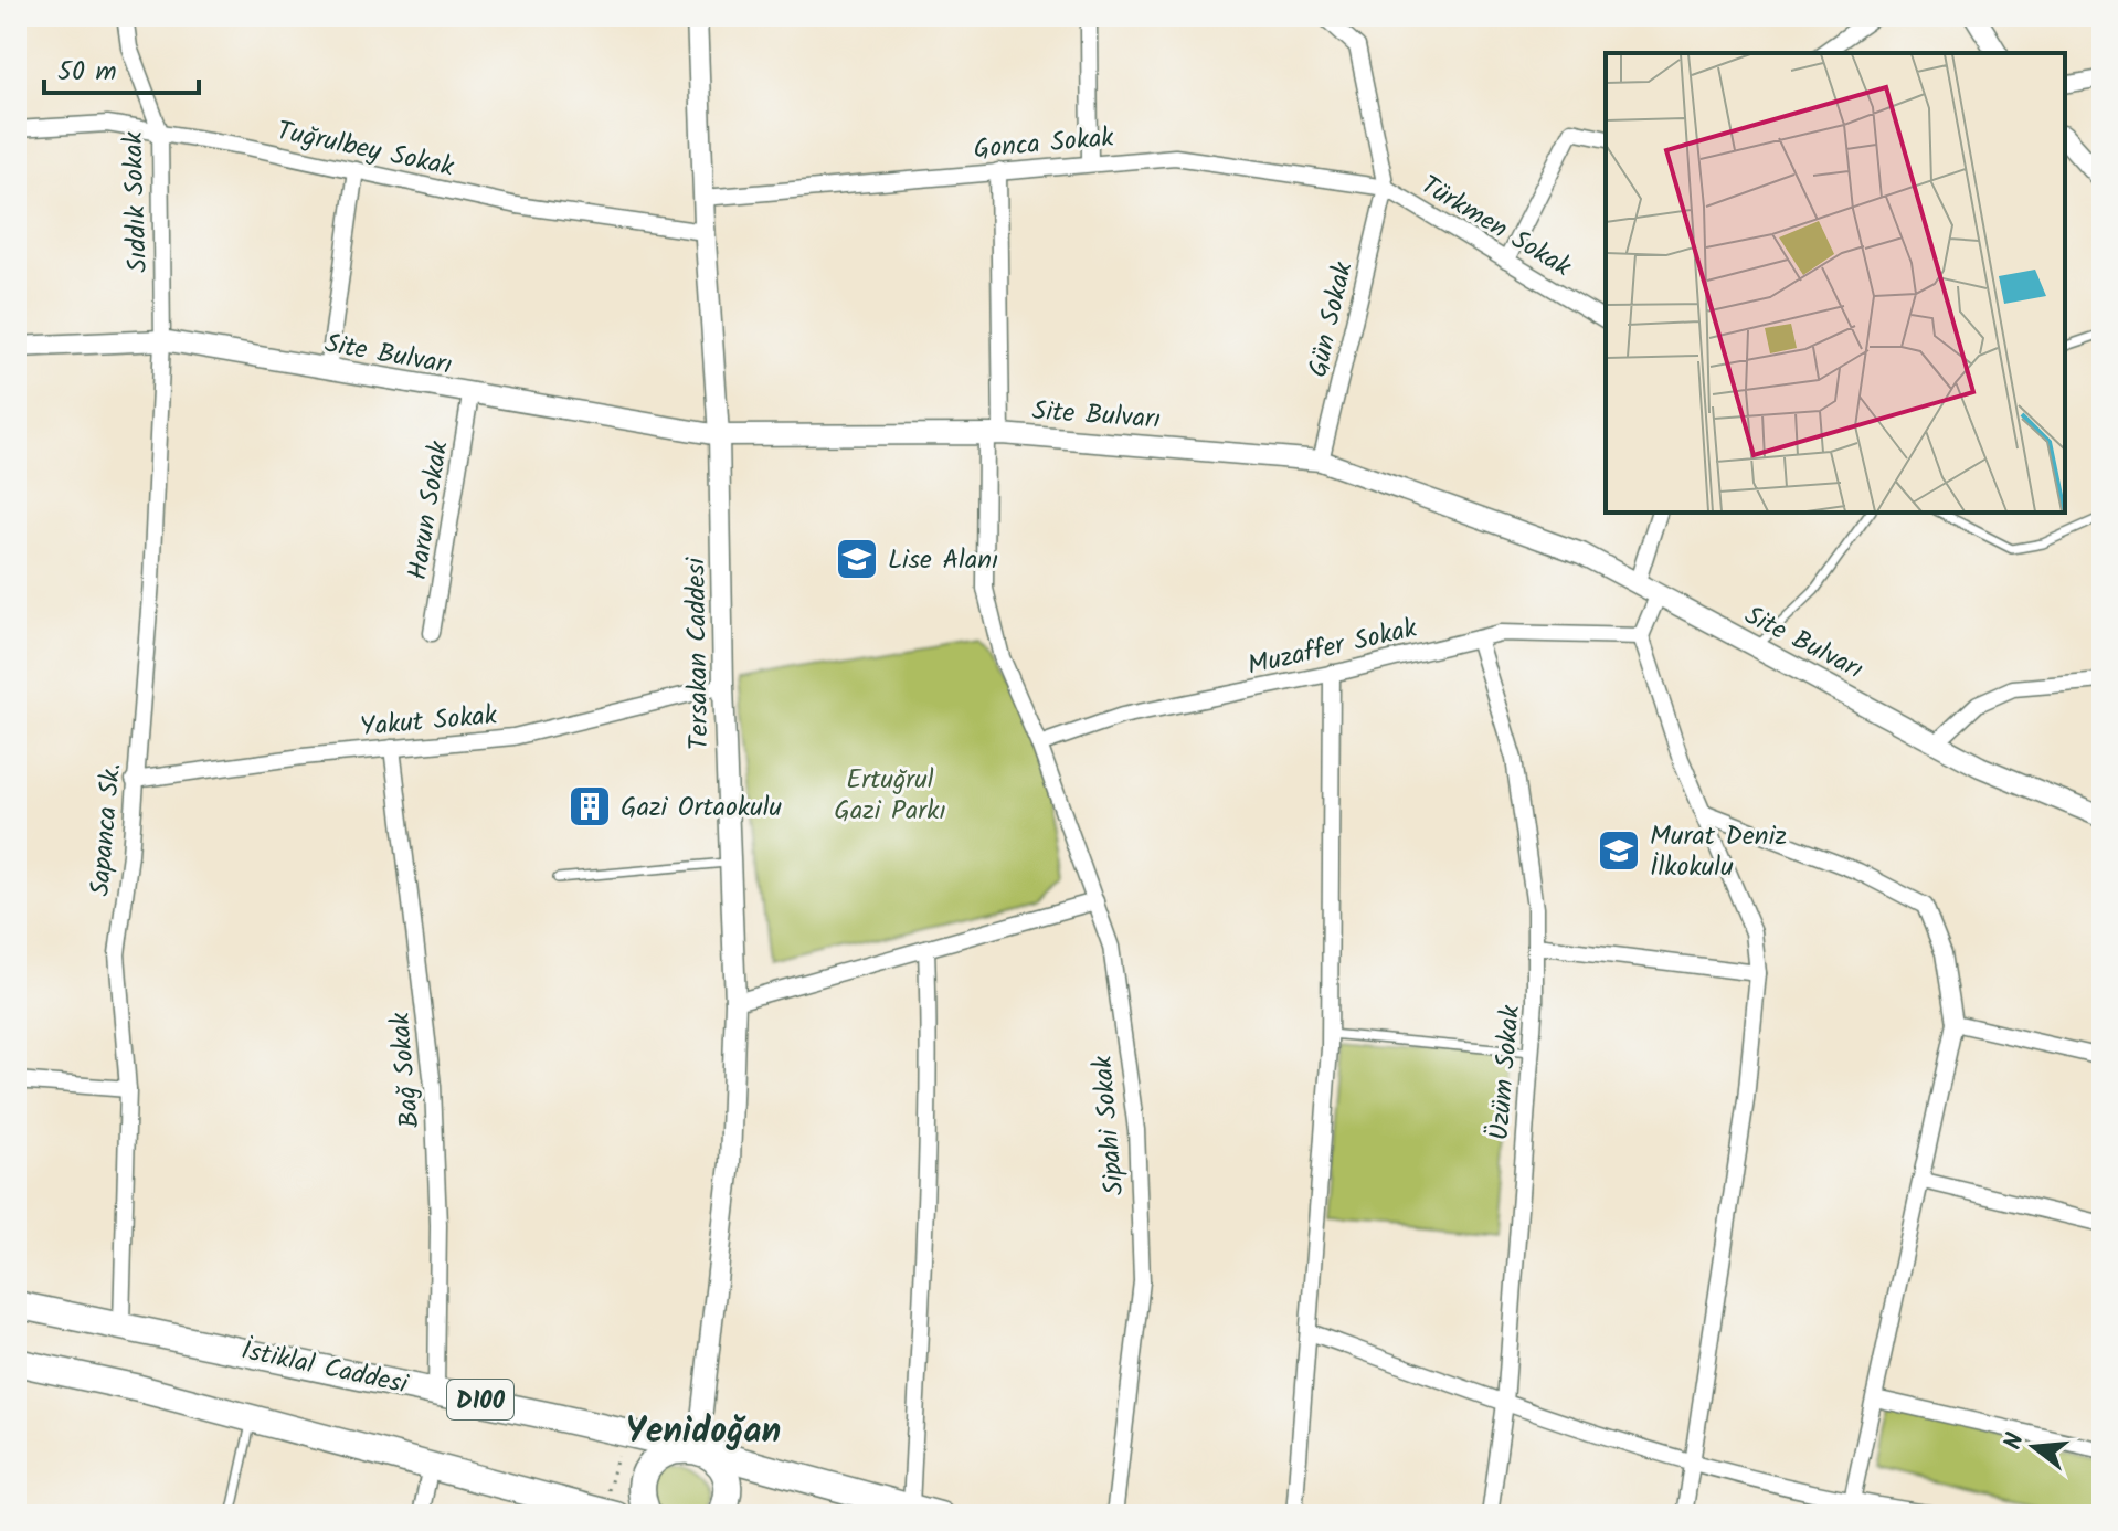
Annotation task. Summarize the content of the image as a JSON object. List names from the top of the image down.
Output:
{
  "streets": {
    "highway": ["İstiklal Caddesi", "D100"],
    "street": [
      "Gonca Sokak",
      "Tuğrulbey Sokak",
      "Sıddık Sokak",
      "Türkmen Sokak",
      "Gün Sokak",
      "Site Bulvarı",
      "Harun Sokak",
      "Muzaffer Sokak",
      "Tersakan Caddesi",
      "Yakut Sokak",
      "Sapanca Sk.",
      "Bağ Sokak",
      "Üzüm Sokak",
      "Sipahi Sokak"
    ]
  },
  "crossings": [
    ["Gonca Sokak", "Türkmen Sokak"],
    ["Gonca Sokak", "Gün Sokak"],
    ["Gonca Sokak", "Tersakan Caddesi"],
    ["Gonca Sokak", "Sipahi Sokak"],
    ["Tuğrulbey Sokak", "Sıddık Sokak"],
    ["Tuğrulbey Sokak", "Tersakan Caddesi"],
    ["Sıddık Sokak", "Site Bulvarı"],
    ["Sıddık Sokak", "Sapanca Sk."],
    ["Türkmen Sokak", "Gün Sokak"],
    ["Gün Sokak", "Site Bulvarı"],
    ["Site Bulvarı", "Harun Sokak"],
    ["Site Bulvarı", "Tersakan Caddesi"],
    ["Site Bulvarı", "Sapanca Sk."],
    ["Site Bulvarı", "Sipahi Sokak"],
    ["Muzaffer Sokak", "Üzüm Sokak"],
    ["Muzaffer Sokak", "Sipahi Sokak"],
    ["Tersakan Caddesi", "Yakut Sokak"],
    ["Tersakan Caddesi", "İstiklal Caddesi"],
    ["Yakut Sokak", "Sapanca Sk."],
    ["Yakut Sokak", "Bağ Sokak"],
    ["Sapanca Sk.", "İstiklal Caddesi"],
    ["Bağ Sokak", "İstiklal Caddesi"]
  ],
  "districts": ["Yenidoğan"],
  "parks": ["Ertuğrul Gazi Parkı"],
  "places": {
    "school or university": ["Lise Alanı", "Murat Deniz İlkokulu"],
    "building": ["Gazi Ortaokulu"]
  },
  "scale_bar": "50 m",
  "north": "left"
}
